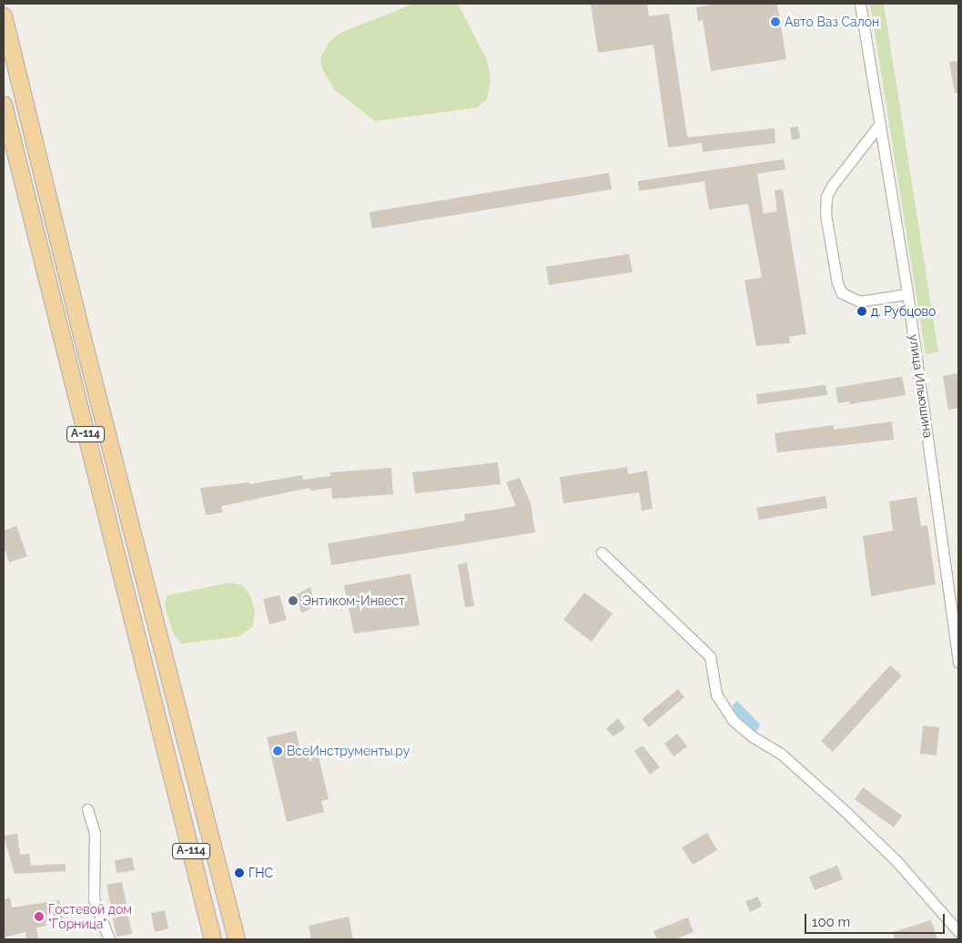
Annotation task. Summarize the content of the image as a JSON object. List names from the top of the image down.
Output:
{
  "streets": {
    "main road": ["А-114"],
    "street": ["улица Ильюшина"]
  },
  "places": [
    "Авто Ваз Салон",
    "д. Рубцово",
    "Энтиком-Инвест",
    "ВсеИнструменты.ру",
    "ГНС",
    "Гостевой дом \"Горница\""
  ],
  "scale_bar": "100 m"
}
